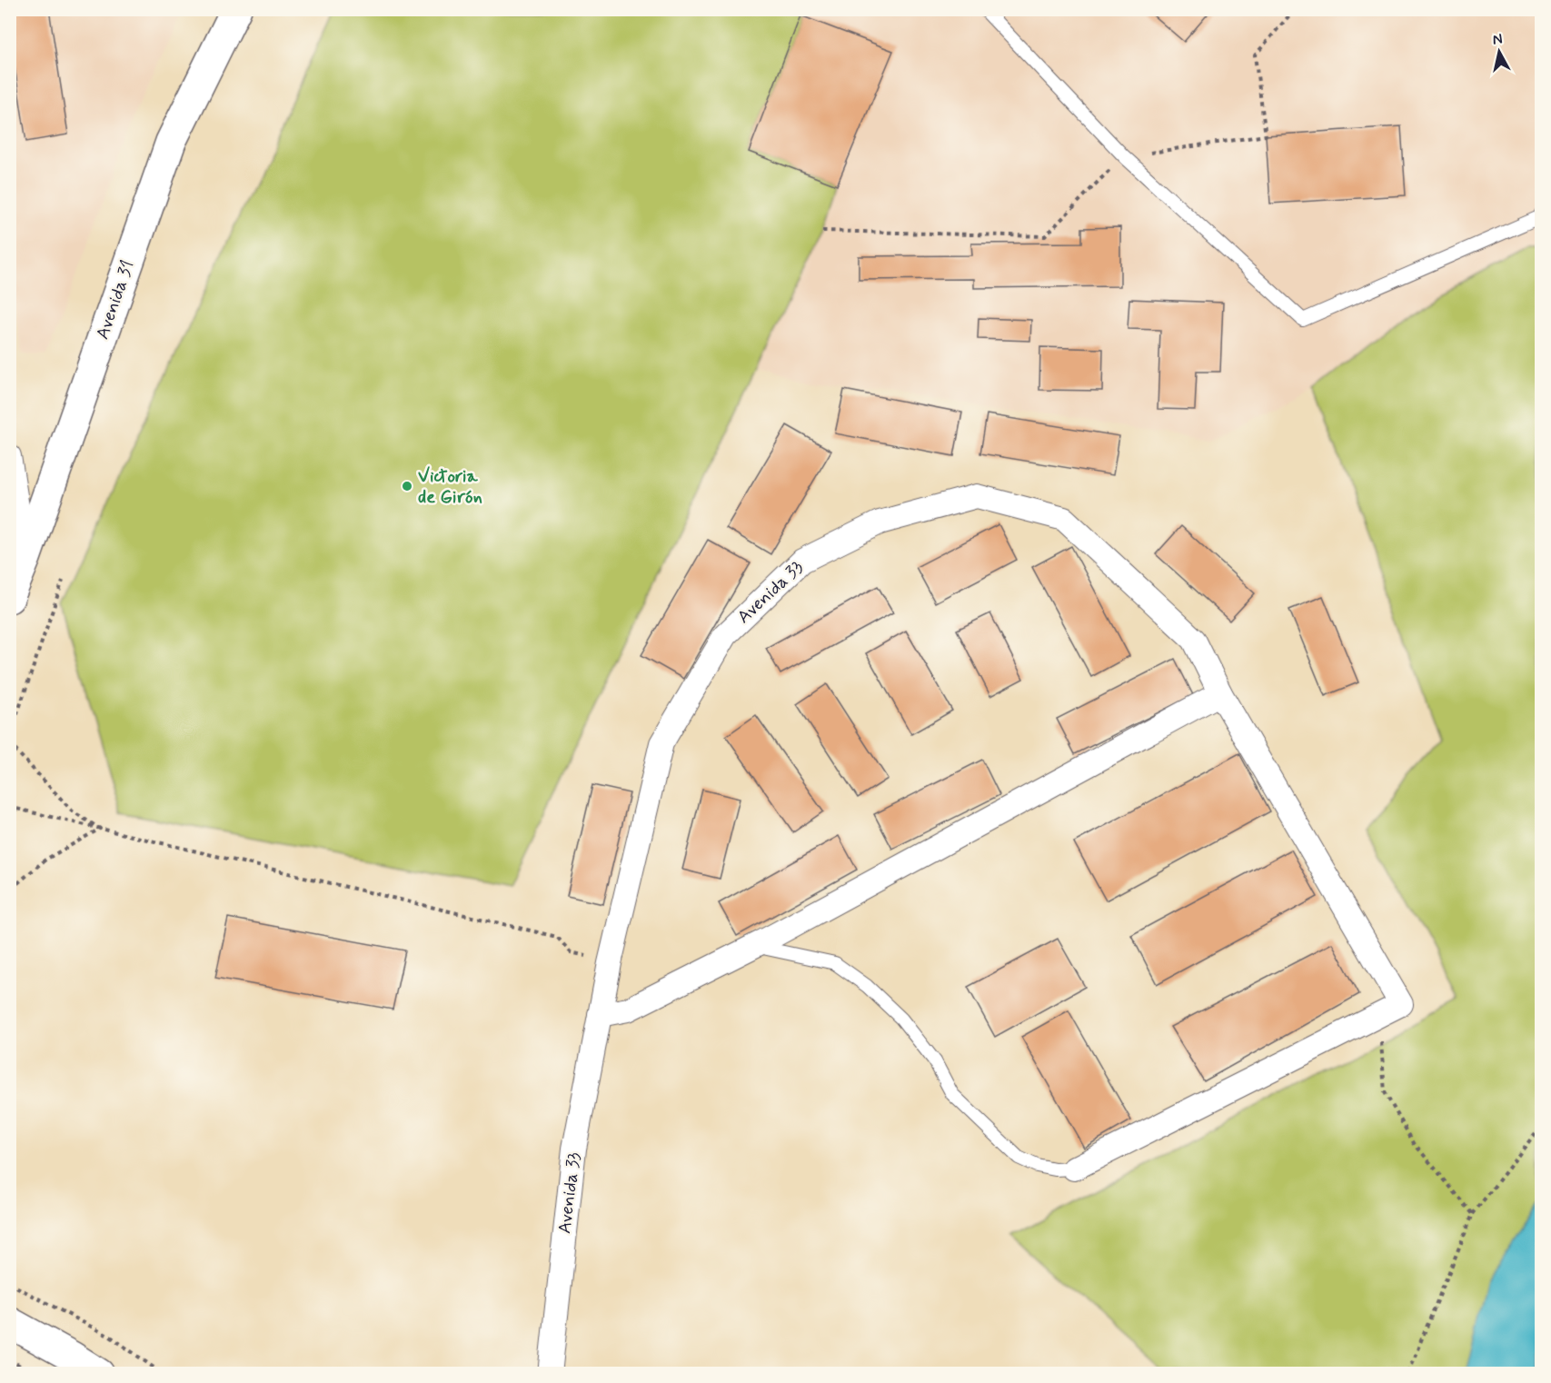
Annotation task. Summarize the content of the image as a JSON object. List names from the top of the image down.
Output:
{
  "streets": {
    "main road": ["Avenida 31"],
    "street": ["Avenida 33"]
  },
  "places": ["Victoria de Girón"],
  "north": "top"
}
